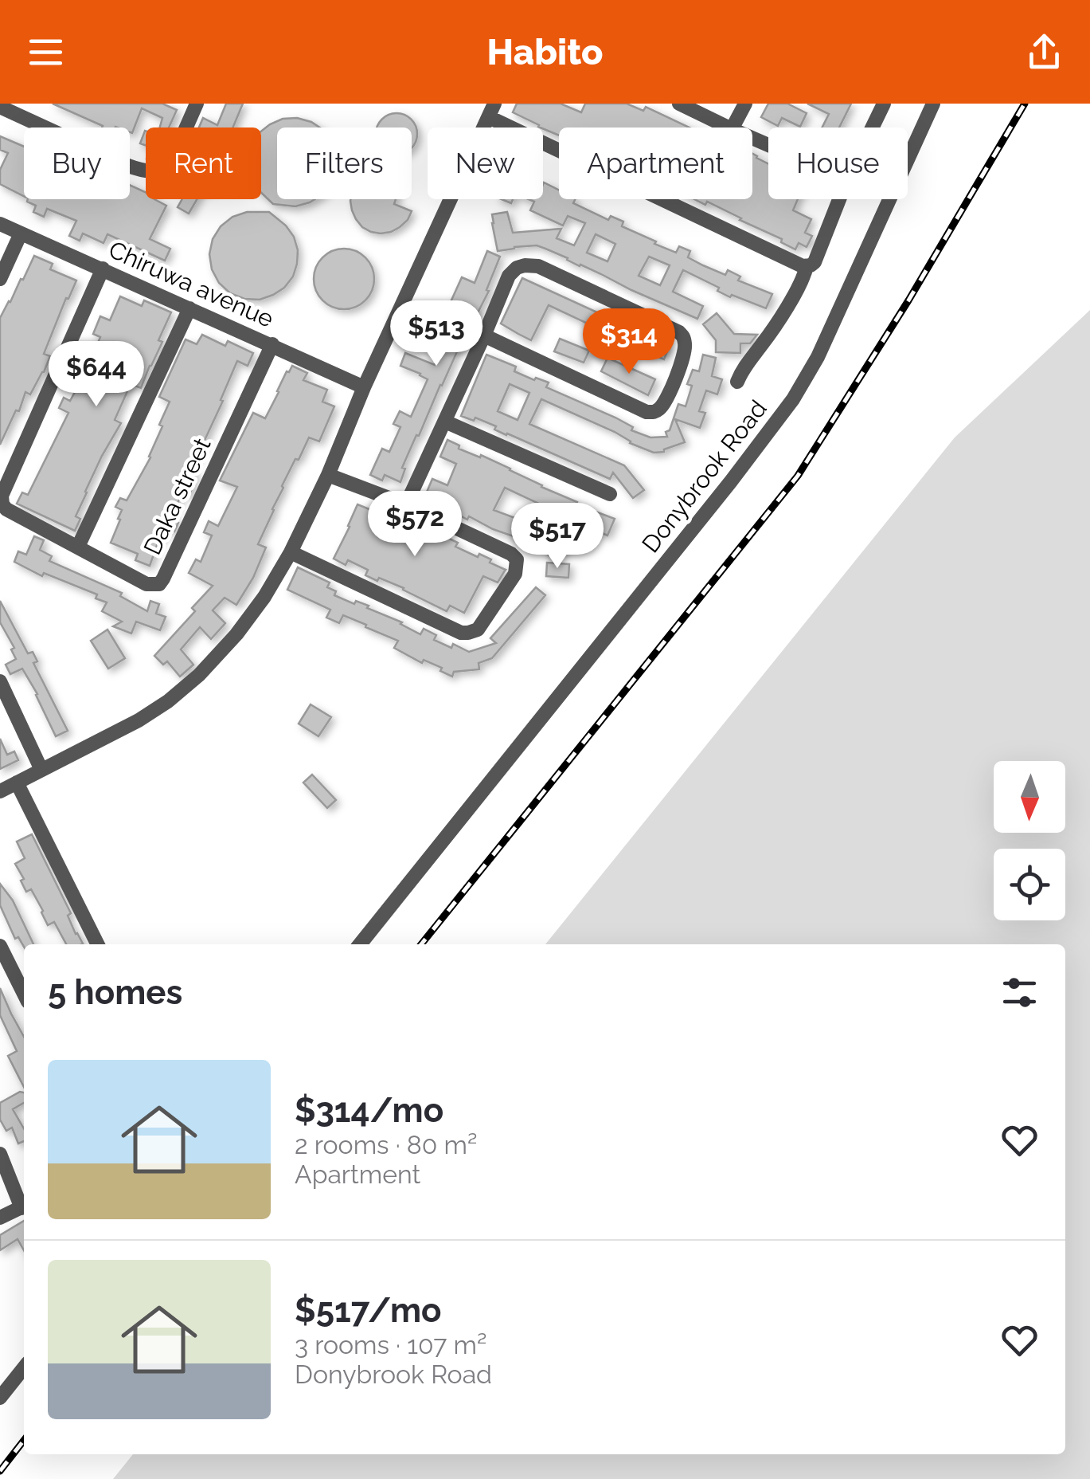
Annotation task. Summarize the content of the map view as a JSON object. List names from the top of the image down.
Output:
{
  "streets": {
    "street": ["Chiruwa avenue", "Donybrook Road", "Daka street"]
  },
  "crossings": [
    ["Chiruwa avenue", "Daka street"]
  ],
  "north": "bottom",
  "page": {
    "header": "Habito",
    "chip": [
      "Buy",
      "Rent",
      "Filters",
      "New",
      "Apartment",
      "House"
    ],
    "price": [
      "$513",
      "$314",
      "$644",
      "$572",
      "$517"
    ],
    "heading": "5 homes",
    "list": [
      {
        "name": "$314/mo",
        "note": "2 rooms · 80 m² · Apartment"
      },
      {
        "name": "$517/mo",
        "note": "3 rooms · 107 m² · Donybrook Road"
      }
    ]
  }
}
